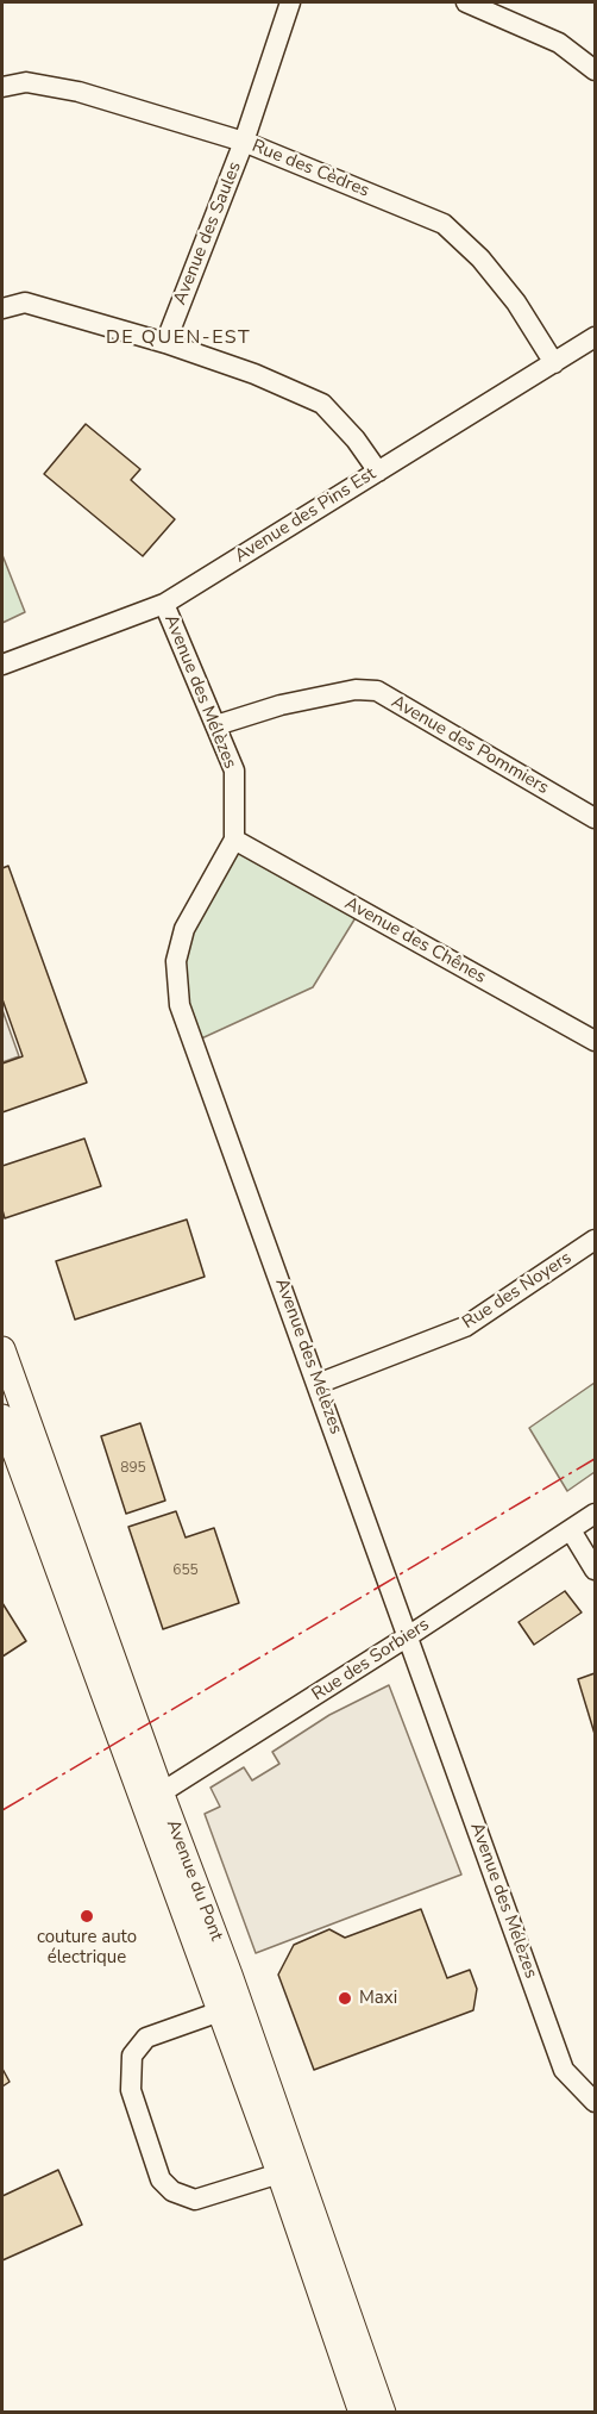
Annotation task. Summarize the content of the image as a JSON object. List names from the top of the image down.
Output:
{
  "streets": {
    "main road": ["Avenue du Pont"],
    "street": [
      "Rue des Cèdres",
      "Avenue des Saules",
      "Avenue des Pins Est",
      "Avenue des Mélèzes",
      "Avenue des Pommiers",
      "Avenue des Chênes",
      "Rue des Noyers",
      "Rue des Sorbiers"
    ]
  },
  "crossings": [
    ["Rue des Cèdres", "Avenue des Saules"],
    ["Rue des Cèdres", "Avenue des Pins Est"],
    ["Avenue des Pins Est", "Avenue des Mélèzes"],
    ["Avenue des Mélèzes", "Avenue des Pommiers"],
    ["Avenue des Mélèzes", "Avenue des Chênes"],
    ["Avenue des Mélèzes", "Rue des Noyers"],
    ["Avenue des Mélèzes", "Rue des Sorbiers"],
    ["Rue des Sorbiers", "Avenue du Pont"]
  ],
  "districts": ["DE QUEN-EST"],
  "places": ["couture auto électrique", "Maxi"],
  "house_numbers": ["895", "655"]
}
